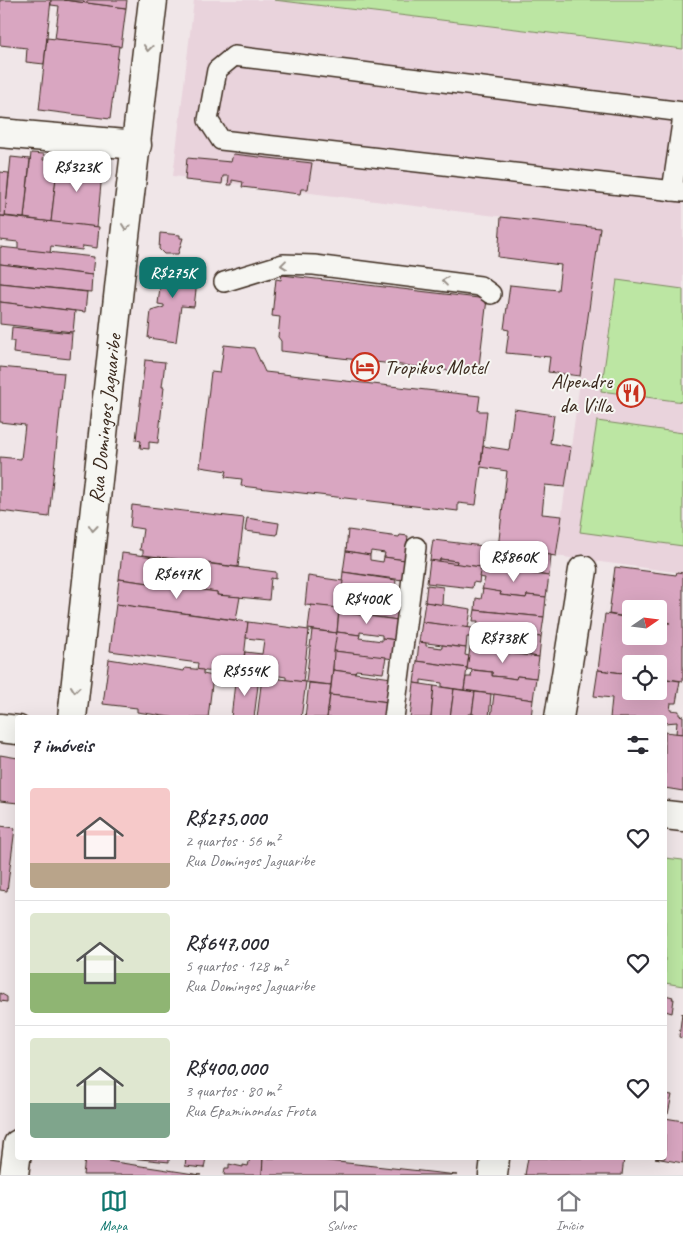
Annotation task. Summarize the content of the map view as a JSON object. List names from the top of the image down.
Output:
{
  "streets": {
    "street": ["Rua Domingos Jaguaribe"]
  },
  "one_way": ["Rua Domingos Jaguaribe"],
  "places": {
    "hotel": ["Tropikus Motel"],
    "restaurant": ["Alpendre da Villa"]
  },
  "north": "right",
  "page": {
    "price": [
      "R$323K",
      "R$275K",
      "R$860K",
      "R$647K",
      "R$400K",
      "R$738K",
      "R$554K"
    ],
    "heading": "7 imóveis",
    "list": [
      {
        "name": "R$275,000",
        "note": "2 quartos · 56 m² · Rua Domingos Jaguaribe"
      },
      {
        "name": "R$647,000",
        "note": "5 quartos · 128 m² · Rua Domingos Jaguaribe"
      },
      {
        "name": "R$400,000",
        "note": "3 quartos · 80 m² · Rua Epaminondas Frota"
      }
    ],
    "tabs": ["Mapa", "Salvos", "Início"]
  }
}
